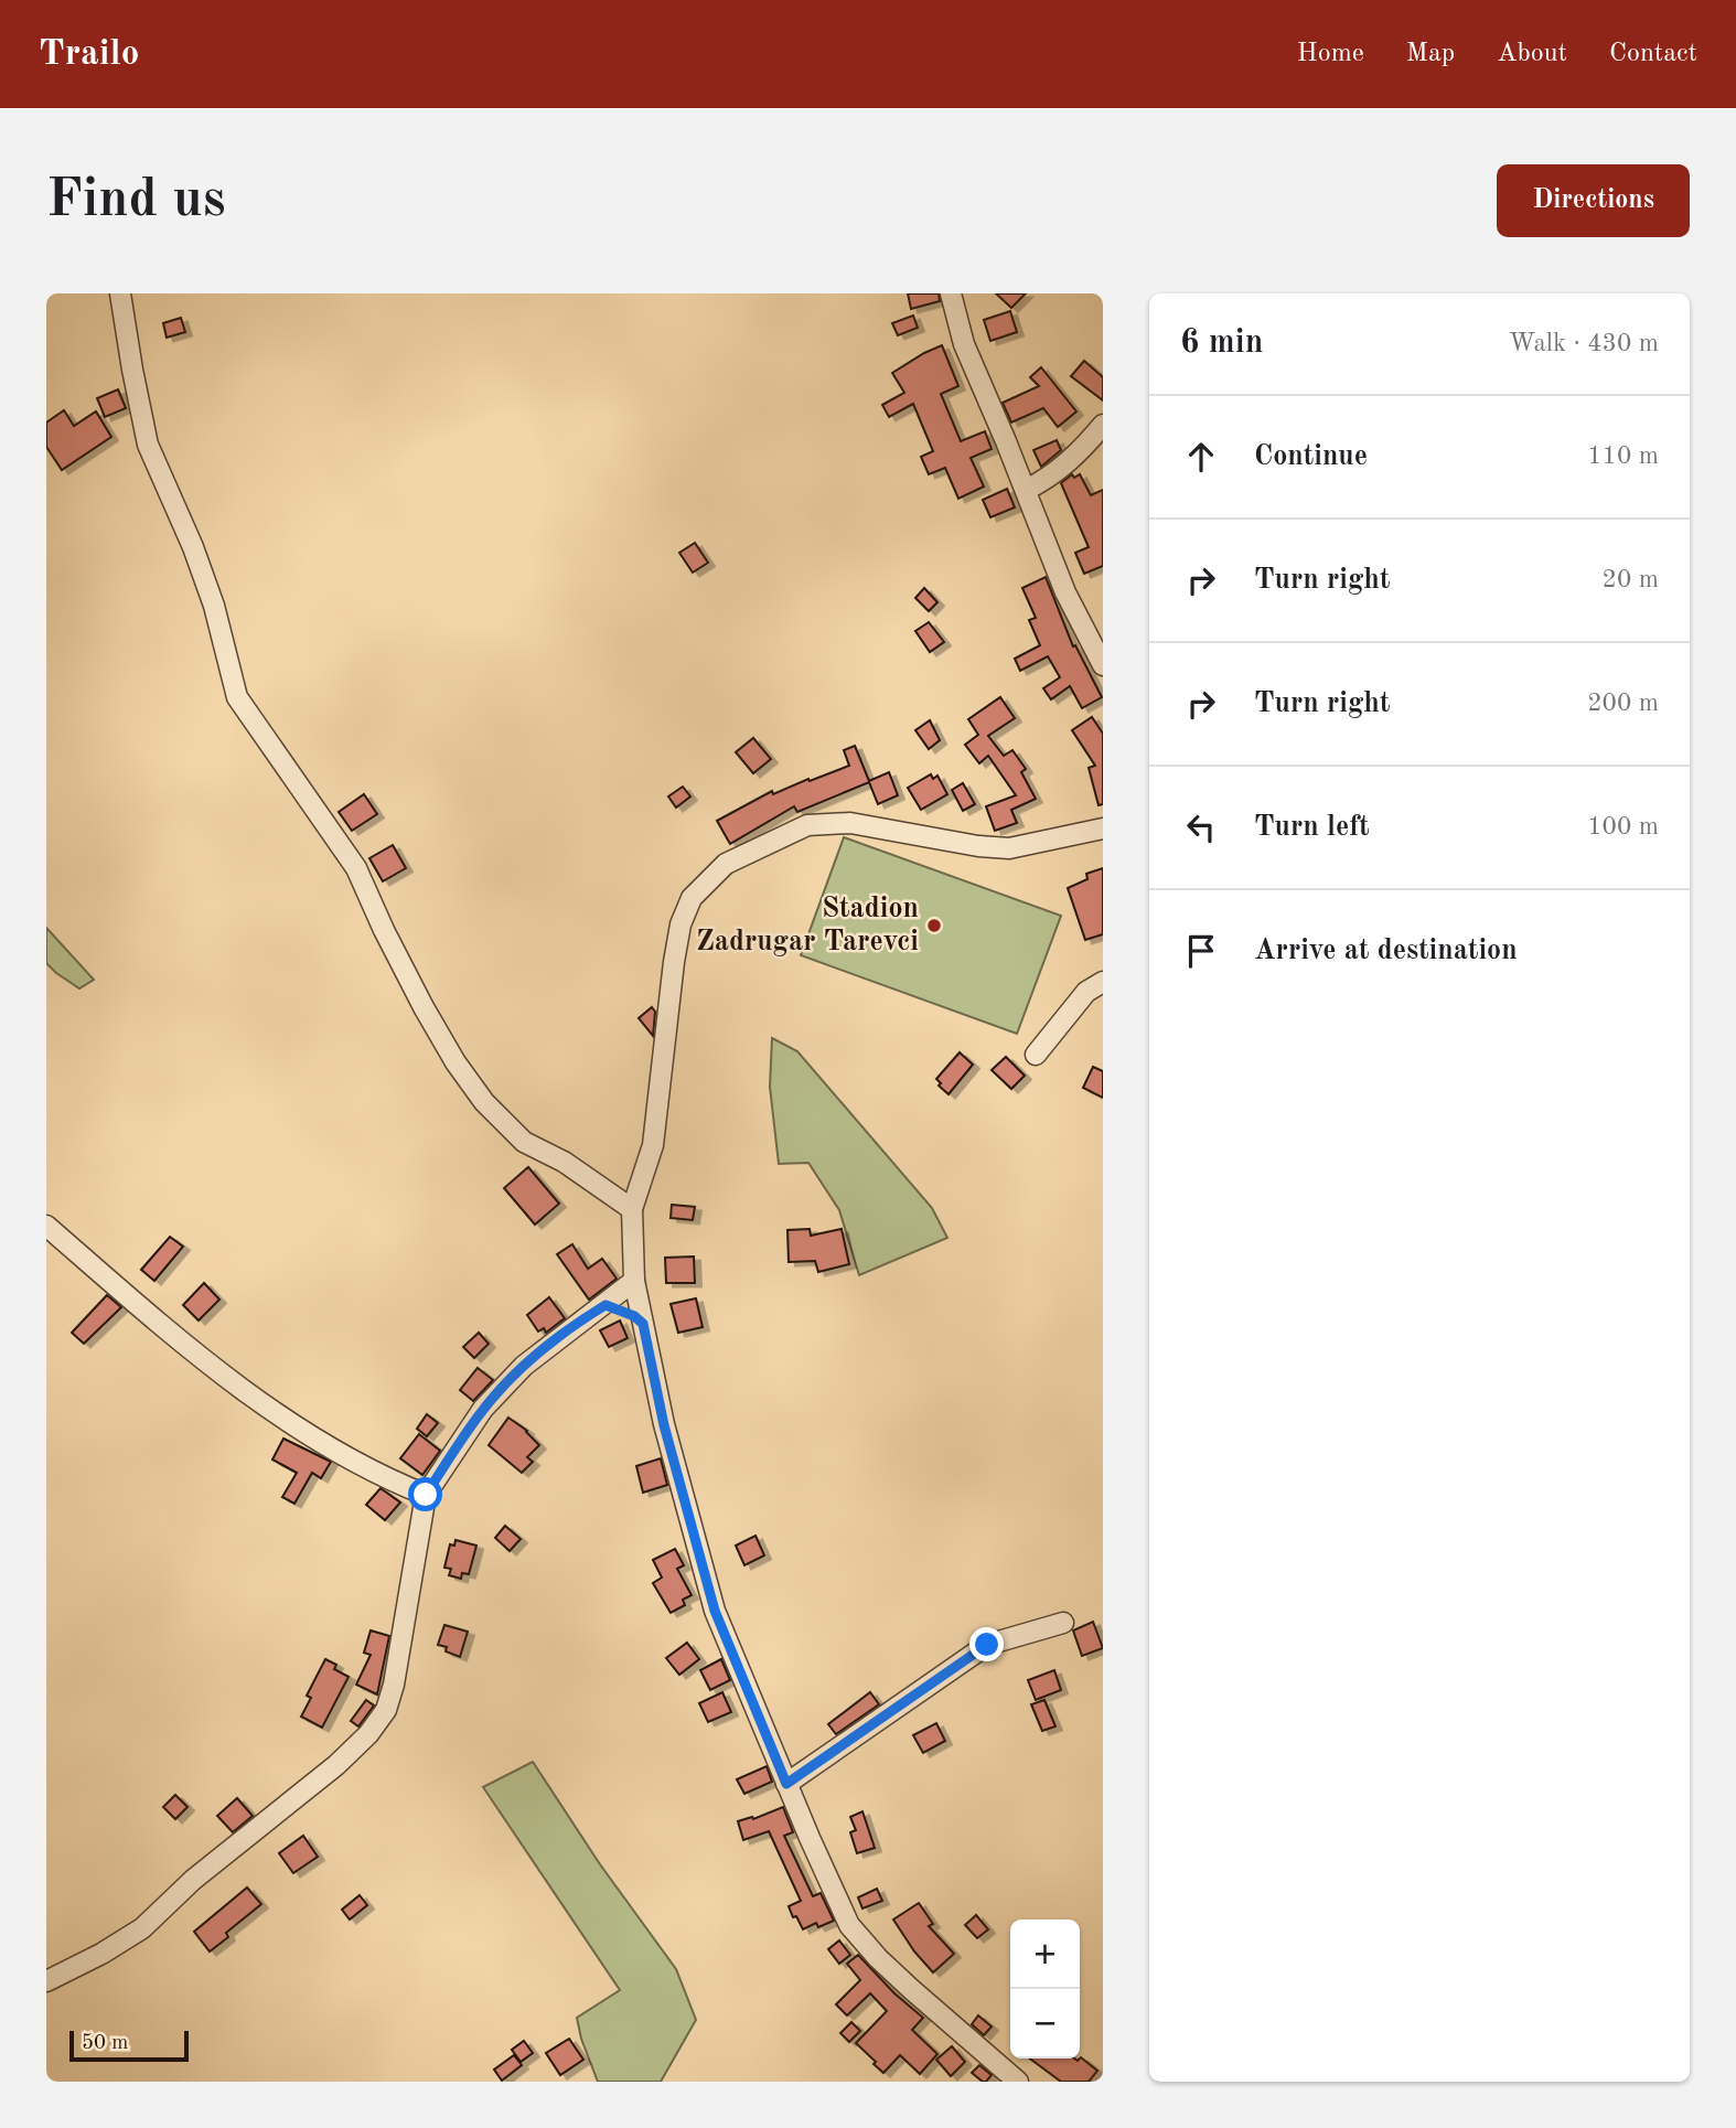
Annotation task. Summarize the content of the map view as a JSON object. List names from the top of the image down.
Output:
{
  "places": ["Stadion Zadrugar Tarevci"],
  "scale_bar": "50 m",
  "page": {
    "header": "Trailo",
    "nav": [
      "Home",
      "Map",
      "About",
      "Contact"
    ],
    "buttons": "Directions",
    "title": "Find us",
    "heading": ["6 min", "Walk · 430 m"],
    "list": [
      ["Continue", "110 m"],
      ["Turn right", "20 m"],
      ["Turn right", "200 m"],
      ["Turn left", "100 m"],
      "Arrive at destination"
    ],
    "map_buttons": ["+", "−"],
    "scale": "50 m"
  }
}
